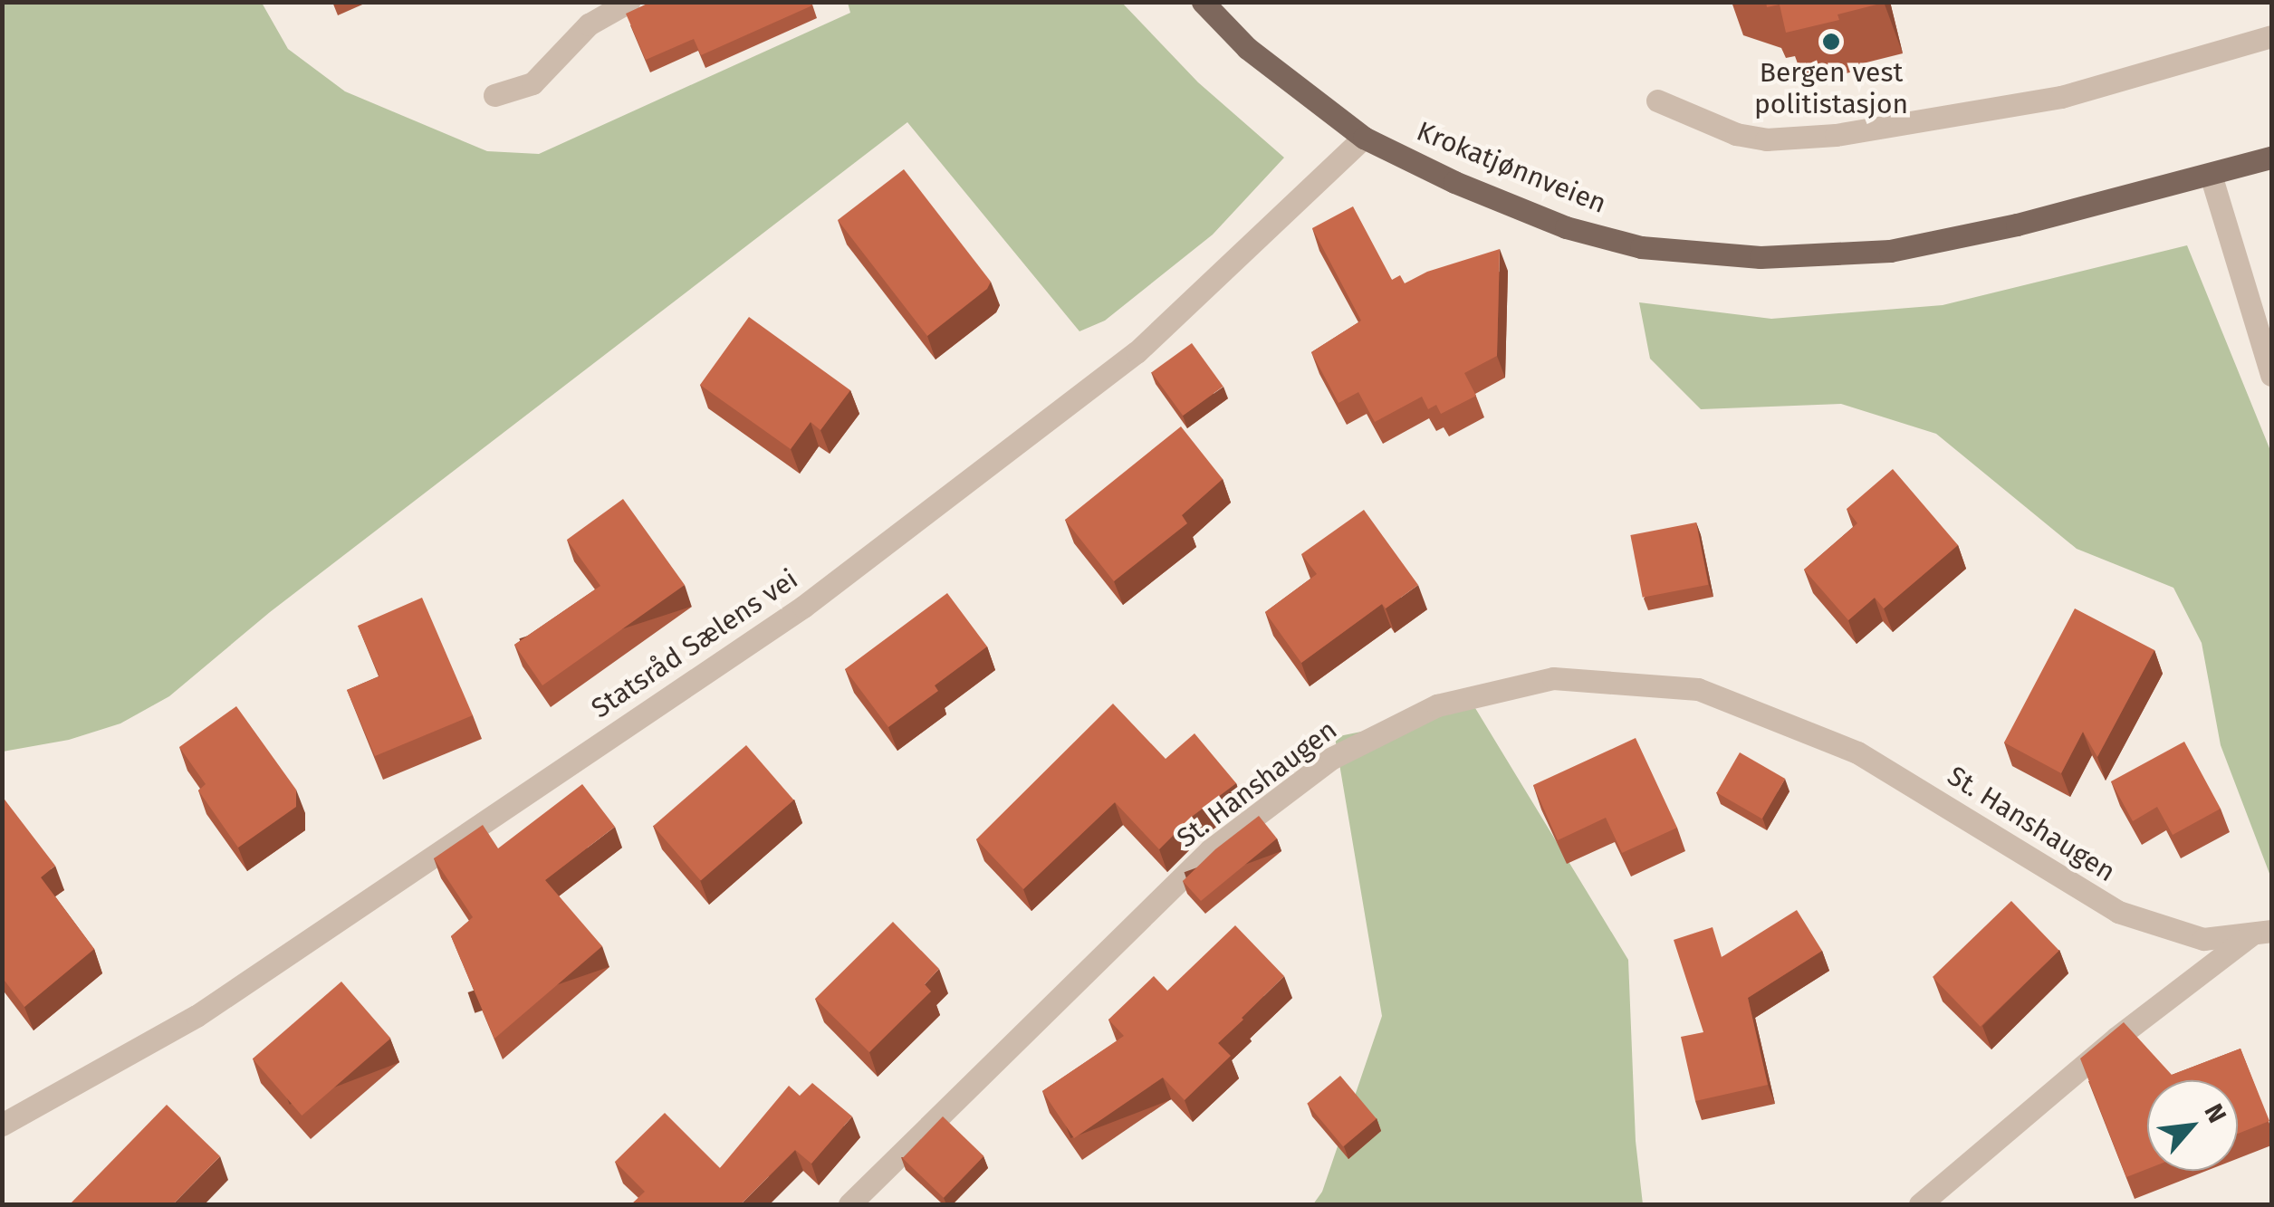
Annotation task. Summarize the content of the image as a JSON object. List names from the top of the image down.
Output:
{
  "streets": {
    "main road": ["Krokatjønnveien"],
    "street": ["Statsråd Sælens vei", "St. Hanshaugen"]
  },
  "crossings": [
    ["Krokatjønnveien", "Statsråd Sælens vei"]
  ],
  "places": ["Bergen vest politistasjon"],
  "north": "top right"
}
